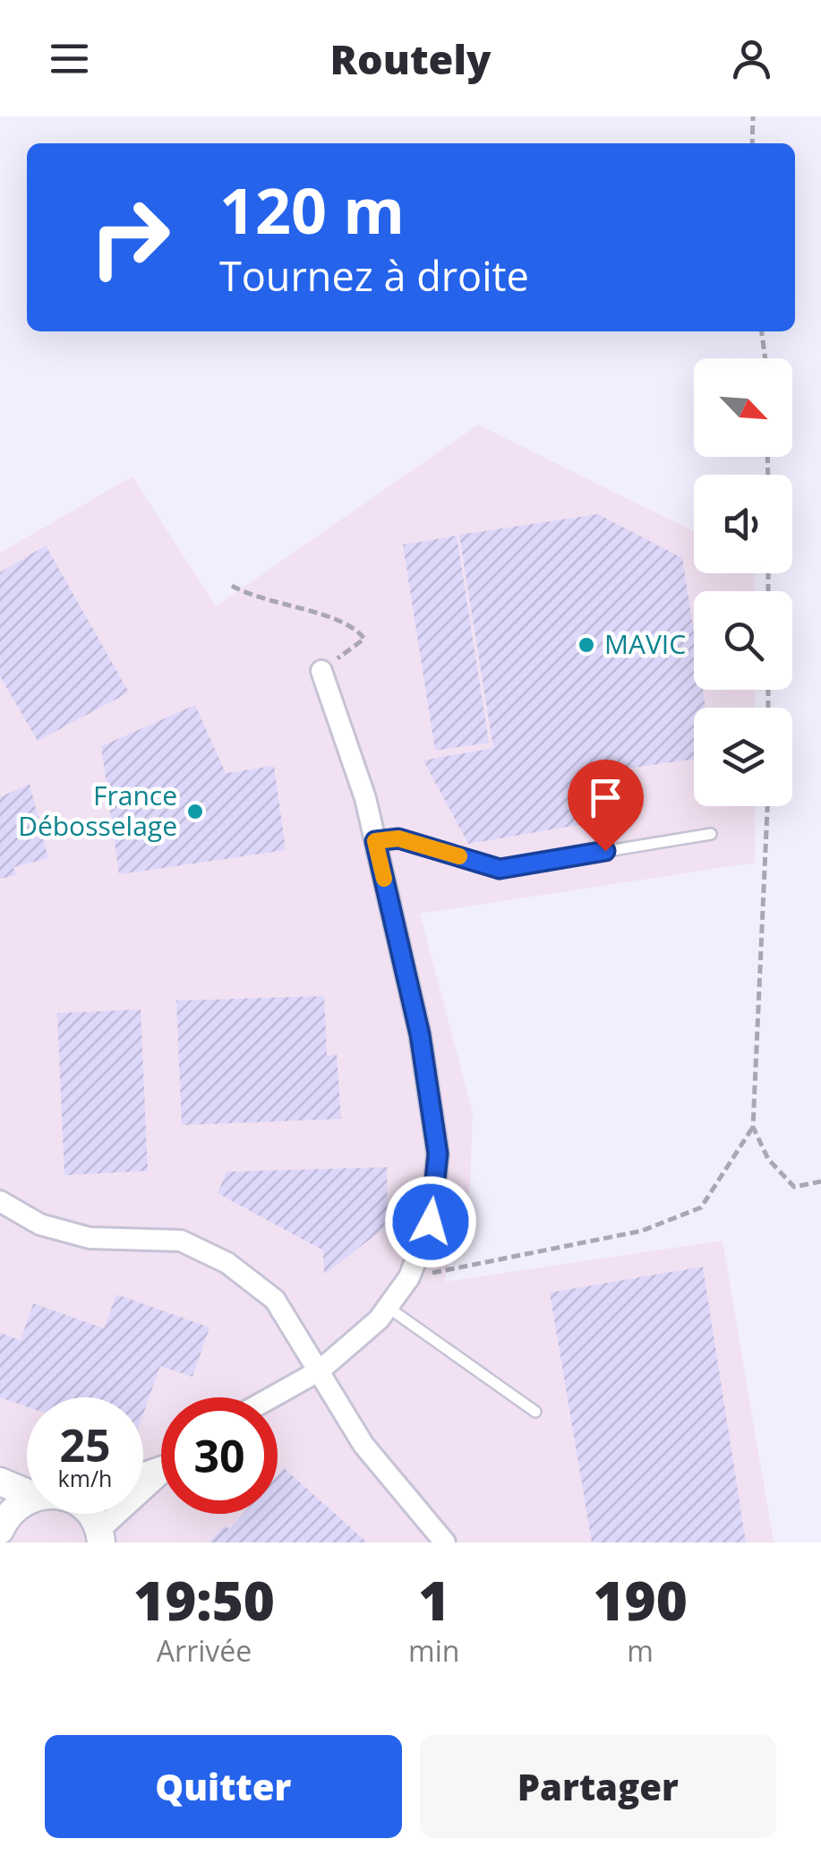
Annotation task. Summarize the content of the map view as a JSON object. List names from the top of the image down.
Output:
{
  "places": ["MAVIC", "France Débosselage"],
  "north": "bottom right",
  "page": {
    "header": "Routely",
    "turn": ["120 m", "Tournez à droite"],
    "speed": "25 km/h",
    "limit": "30",
    "eta": [
      "19:50",
      "Arrivée",
      "1",
      "min",
      "190",
      "m"
    ],
    "buttons": ["Quitter", "Partager"]
  }
}
